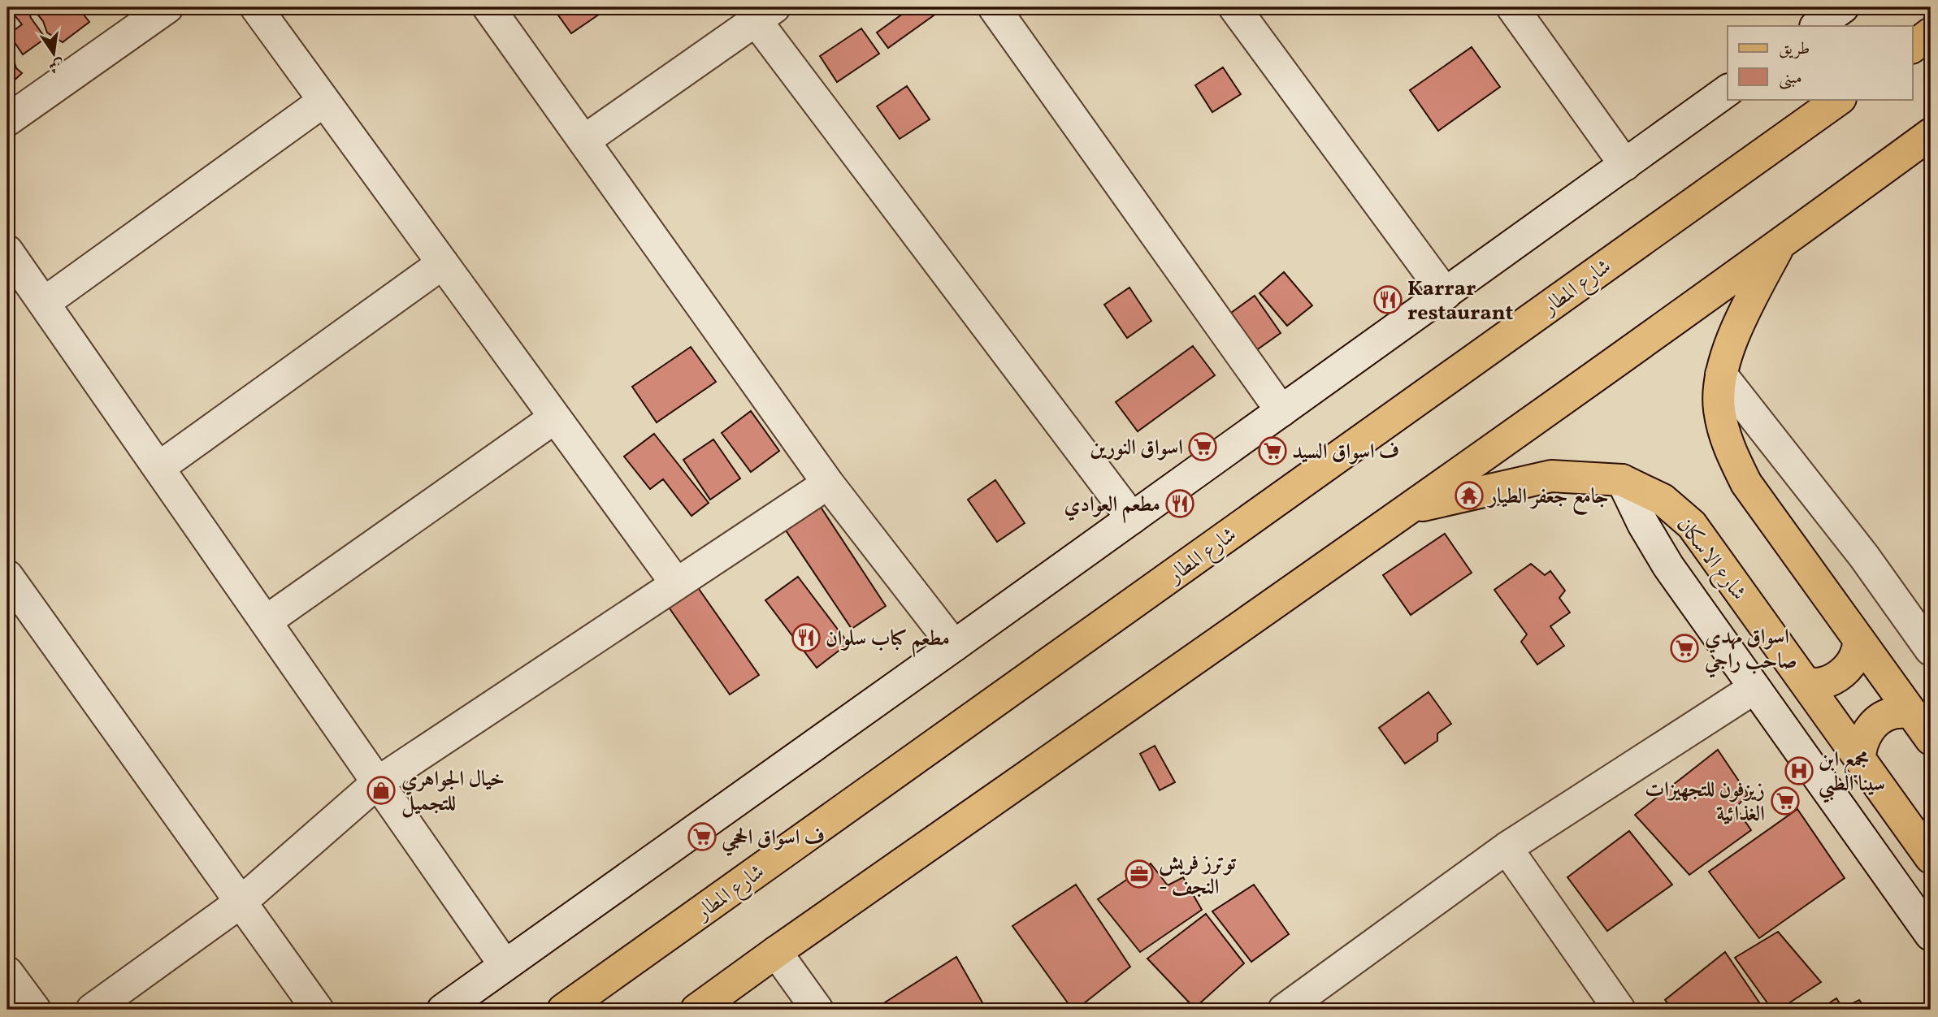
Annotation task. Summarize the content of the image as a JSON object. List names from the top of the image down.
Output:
{
  "streets": {
    "main road": ["شارع المطار", "شارع الاسكان"]
  },
  "places": {
    "restaurant": ["Karrar restaurant", "مطعم العوادي", "مطعم كباب سلوان"],
    "supermarket": [
      "اسواق النورين",
      "ف اسواق السيد",
      "اسواق مهدي صاحب راجي",
      "زيزفون للتجهيزات الغذائية",
      "ف اسواق الحجي"
    ],
    "temple": ["جامع جعفر الطيار"],
    "hospital": ["مجمع ابن سينا الطبي"],
    "shop": ["خيال الجواهري للتجميل"],
    "office": ["توترز فريش - النجف"]
  },
  "legend": ["طريق", "مبنى"],
  "north": "bottom"
}
